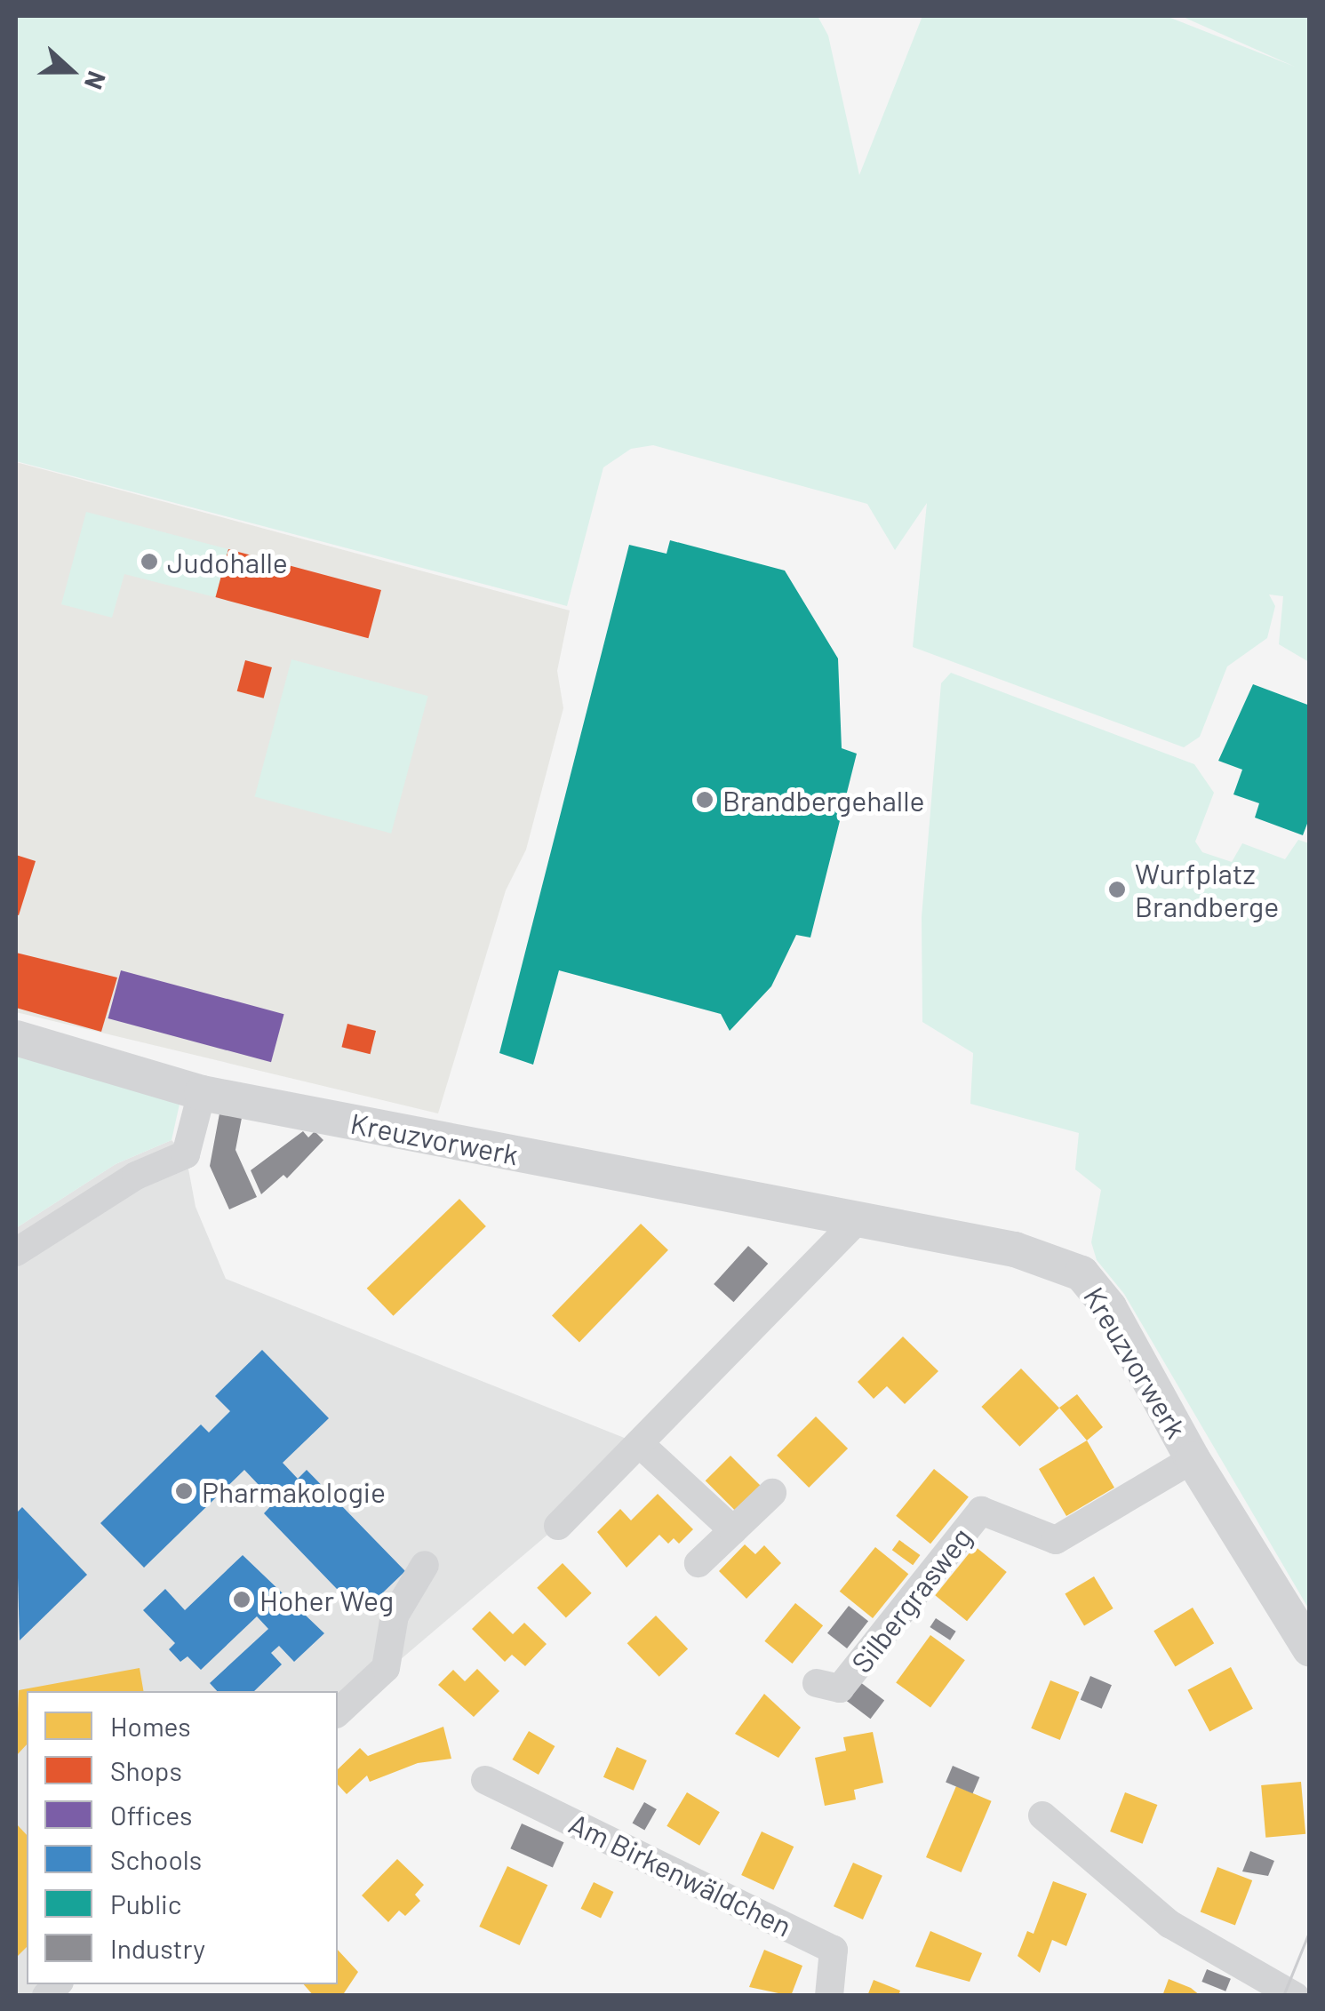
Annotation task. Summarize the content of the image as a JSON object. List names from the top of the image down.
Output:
{
  "streets": {
    "street": ["Kreuzvorwerk", "Silbergrasweg", "Am Birkenwäldchen"]
  },
  "crossings": [
    ["Kreuzvorwerk", "Silbergrasweg"]
  ],
  "places": [
    "Judohalle",
    "Brandbergehalle",
    "Wurfplatz Brandberge",
    "Pharmakologie",
    "Hoher Weg"
  ],
  "legend": [
    "Homes",
    "Shops",
    "Offices",
    "Schools",
    "Public",
    "Industry"
  ],
  "north": "right"
}
